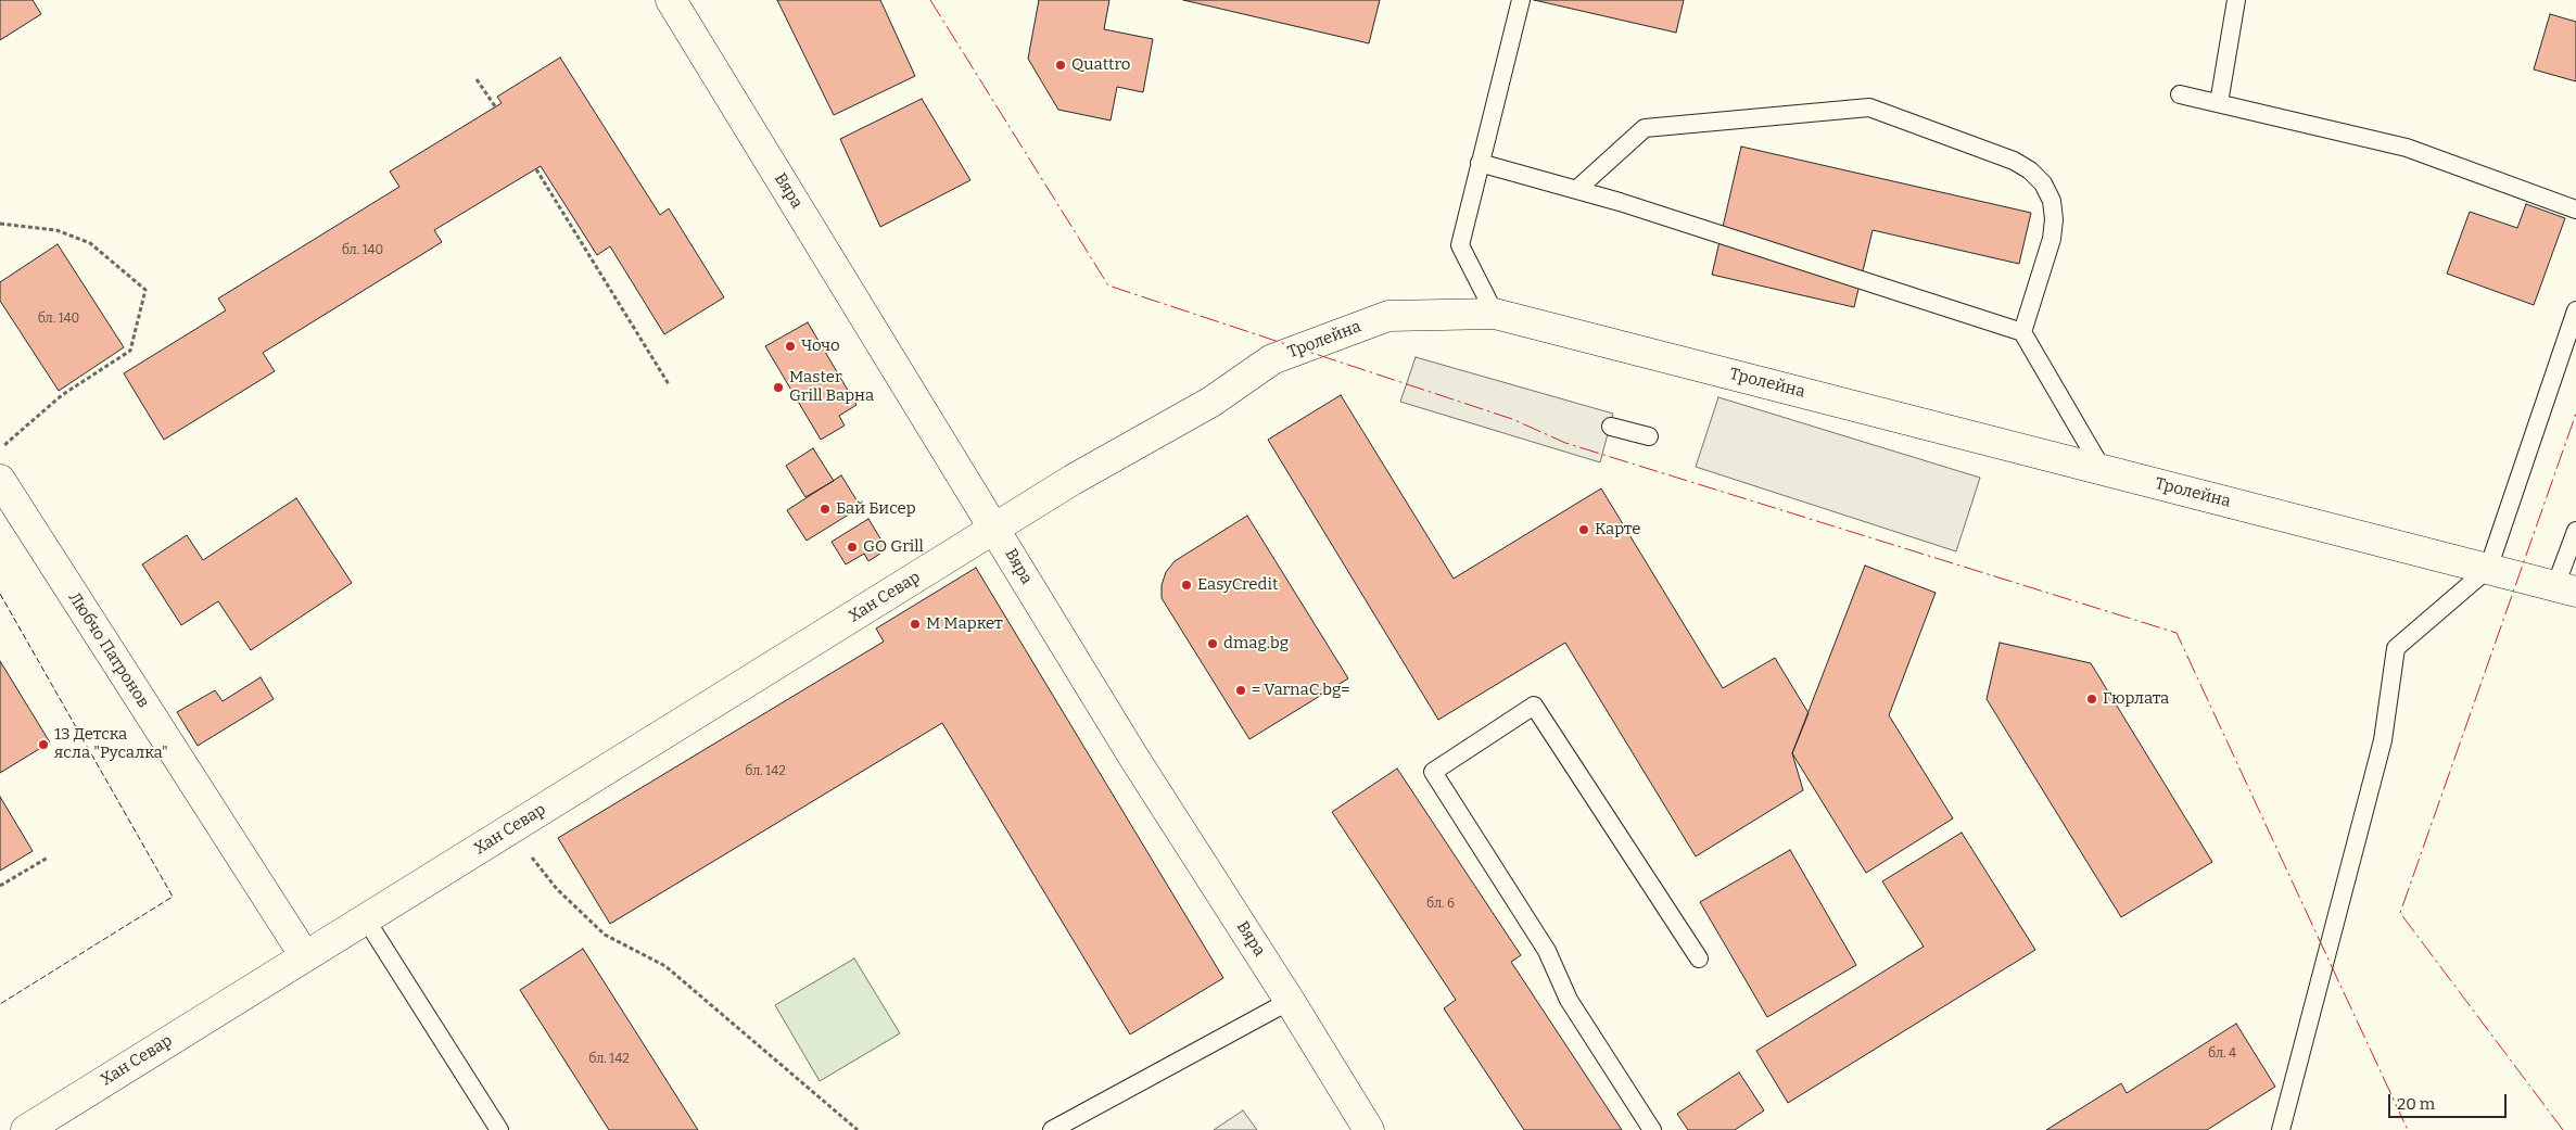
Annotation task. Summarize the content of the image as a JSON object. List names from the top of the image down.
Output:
{
  "streets": {
    "street": [
      "Вяра",
      "Тролейна",
      "Хан Севар",
      "Любчо Патронов"
    ]
  },
  "crossings": [
    ["Вяра", "Тролейна"],
    ["Вяра", "Хан Севар"],
    ["Тролейна", "Хан Севар"],
    ["Хан Севар", "Любчо Патронов"]
  ],
  "places": [
    "Quattro",
    "Чочо",
    "Master Grill Варна",
    "Бай Бисер",
    "Карте",
    "GO Grill",
    "EasyCredit",
    "М Маркет",
    "dmag.bg",
    "= VarnaC.bg=",
    "Гюрлата",
    "13 Детска ясла \"Русалка\""
  ],
  "house_numbers": [
    "бл. 140",
    "бл. 140",
    "бл. 142",
    "бл. 6",
    "бл. 4",
    "бл. 142"
  ],
  "scale_bar": "20 m"
}
